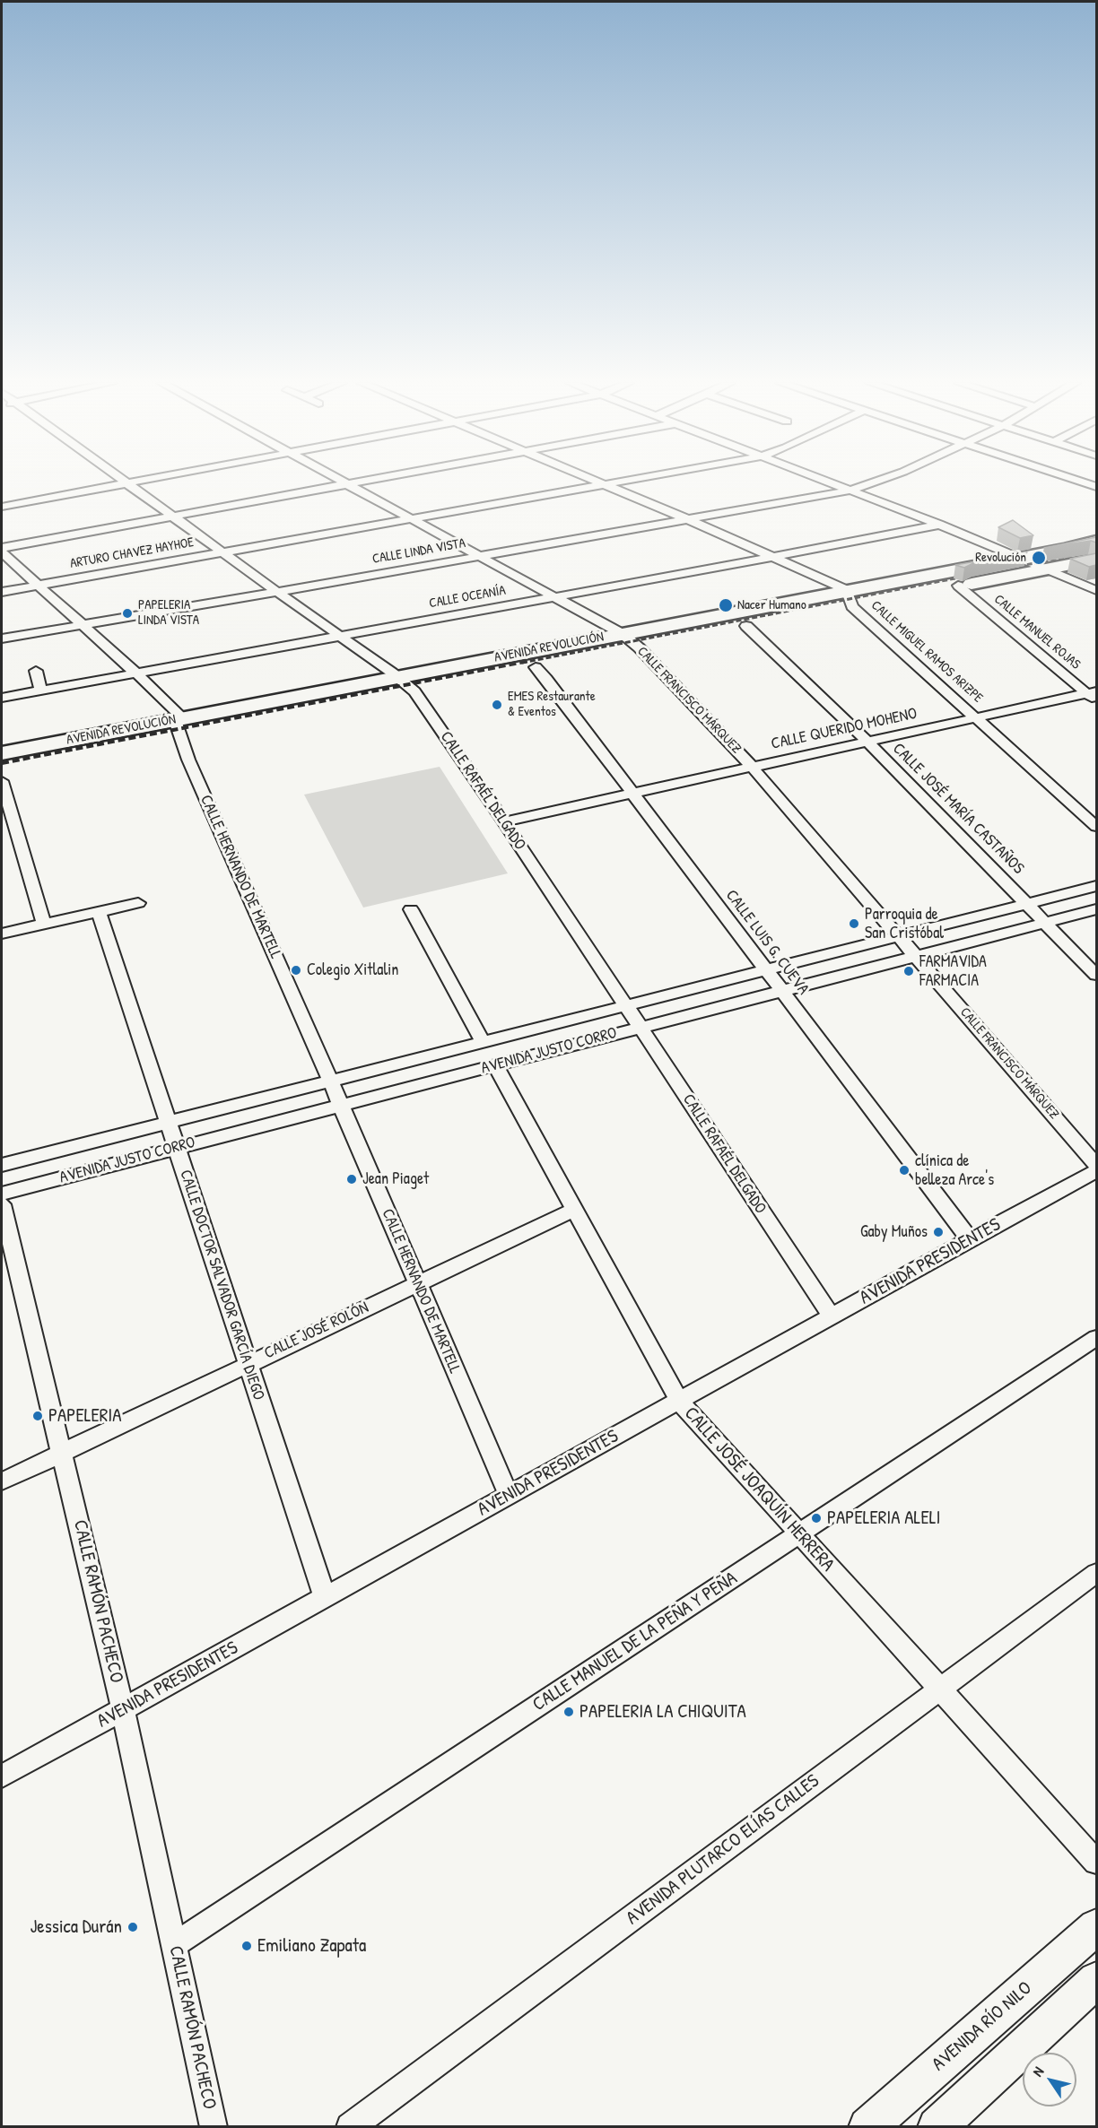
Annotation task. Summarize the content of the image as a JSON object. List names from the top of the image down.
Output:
{
  "streets": {
    "main road": ["AVENIDA REVOLUCIÓN", "AVENIDA RÍO NILO"],
    "street": [
      "CALLE LINDA VISTA",
      "ARTURO CHAVEZ HAYHOE",
      "CALLE OCEANÍA",
      "CALLE MANUEL ROJAS",
      "CALLE MIGUEL RAMOS ARIZPE",
      "CALLE FRANCISCO MÁRQUEZ",
      "CALLE QUERIDO MOHENO",
      "CALLE RAFAÉL DELGADO",
      "CALLE JOSÉ MARÍA CASTAÑOS",
      "CALLE HERNANDO DE MARTELL",
      "CALLE LUIS G. CUEVA",
      "AVENIDA JUSTO CORRO",
      "AVENIDA PRESIDENTES",
      "CALLE DOCTOR SALVADOR GARCÍA DIEGO",
      "CALLE JOSÉ ROLÓN",
      "CALLE JOSÉ JOAQUÍN HERRERA",
      "CALLE RAMÓN PACHECO",
      "CALLE MANUEL DE LA PEÑA Y PEÑA",
      "AVENIDA PLUTARCO ELÍAS CALLES"
    ]
  },
  "crossings": [
    ["CALLE LINDA VISTA", "CALLE MIGUEL RAMOS ARIZPE"],
    ["CALLE LINDA VISTA", "CALLE FRANCISCO MÁRQUEZ"],
    ["CALLE LINDA VISTA", "CALLE RAFAÉL DELGADO"],
    ["CALLE LINDA VISTA", "CALLE HERNANDO DE MARTELL"],
    ["ARTURO CHAVEZ HAYHOE", "CALLE MIGUEL RAMOS ARIZPE"],
    ["ARTURO CHAVEZ HAYHOE", "CALLE FRANCISCO MÁRQUEZ"],
    ["ARTURO CHAVEZ HAYHOE", "CALLE RAFAÉL DELGADO"],
    ["ARTURO CHAVEZ HAYHOE", "CALLE HERNANDO DE MARTELL"],
    ["CALLE OCEANÍA", "CALLE MIGUEL RAMOS ARIZPE"],
    ["CALLE OCEANÍA", "CALLE FRANCISCO MÁRQUEZ"],
    ["CALLE OCEANÍA", "CALLE RAFAÉL DELGADO"],
    ["CALLE OCEANÍA", "CALLE HERNANDO DE MARTELL"],
    ["CALLE MANUEL ROJAS", "AVENIDA REVOLUCIÓN"],
    ["CALLE MANUEL ROJAS", "CALLE QUERIDO MOHENO"],
    ["AVENIDA REVOLUCIÓN", "CALLE MIGUEL RAMOS ARIZPE"],
    ["AVENIDA REVOLUCIÓN", "CALLE FRANCISCO MÁRQUEZ"],
    ["AVENIDA REVOLUCIÓN", "CALLE RAFAÉL DELGADO"],
    ["AVENIDA REVOLUCIÓN", "CALLE JOSÉ MARÍA CASTAÑOS"],
    ["AVENIDA REVOLUCIÓN", "CALLE HERNANDO DE MARTELL"],
    ["AVENIDA REVOLUCIÓN", "CALLE LUIS G. CUEVA"],
    ["CALLE MIGUEL RAMOS ARIZPE", "CALLE QUERIDO MOHENO"],
    ["CALLE FRANCISCO MÁRQUEZ", "CALLE QUERIDO MOHENO"],
    ["CALLE FRANCISCO MÁRQUEZ", "AVENIDA JUSTO CORRO"],
    ["CALLE QUERIDO MOHENO", "CALLE RAFAÉL DELGADO"],
    ["CALLE QUERIDO MOHENO", "CALLE JOSÉ MARÍA CASTAÑOS"],
    ["CALLE QUERIDO MOHENO", "CALLE LUIS G. CUEVA"],
    ["CALLE RAFAÉL DELGADO", "AVENIDA JUSTO CORRO"],
    ["CALLE RAFAÉL DELGADO", "AVENIDA PRESIDENTES"],
    ["CALLE JOSÉ MARÍA CASTAÑOS", "AVENIDA JUSTO CORRO"],
    ["CALLE HERNANDO DE MARTELL", "AVENIDA JUSTO CORRO"],
    ["CALLE HERNANDO DE MARTELL", "AVENIDA PRESIDENTES"],
    ["CALLE HERNANDO DE MARTELL", "CALLE JOSÉ ROLÓN"],
    ["CALLE LUIS G. CUEVA", "AVENIDA JUSTO CORRO"],
    ["CALLE LUIS G. CUEVA", "AVENIDA PRESIDENTES"],
    ["AVENIDA JUSTO CORRO", "CALLE DOCTOR SALVADOR GARCÍA DIEGO"],
    ["AVENIDA JUSTO CORRO", "CALLE JOSÉ JOAQUÍN HERRERA"],
    ["AVENIDA PRESIDENTES", "CALLE DOCTOR SALVADOR GARCÍA DIEGO"],
    ["AVENIDA PRESIDENTES", "CALLE JOSÉ JOAQUÍN HERRERA"],
    ["AVENIDA PRESIDENTES", "CALLE RAMÓN PACHECO"],
    ["CALLE DOCTOR SALVADOR GARCÍA DIEGO", "CALLE JOSÉ ROLÓN"],
    ["CALLE JOSÉ ROLÓN", "CALLE JOSÉ JOAQUÍN HERRERA"],
    ["CALLE JOSÉ ROLÓN", "CALLE RAMÓN PACHECO"],
    ["CALLE JOSÉ JOAQUÍN HERRERA", "CALLE MANUEL DE LA PEÑA Y PEÑA"],
    ["CALLE JOSÉ JOAQUÍN HERRERA", "AVENIDA PLUTARCO ELÍAS CALLES"],
    ["CALLE RAMÓN PACHECO", "CALLE MANUEL DE LA PEÑA Y PEÑA"]
  ],
  "places": [
    "Revolución",
    "Nacer Humano",
    "PAPELERIA LINDA VISTA",
    "EMES Restaurante & Eventos",
    "Parroquia de San Cristóbal",
    "Colegio Xitlalin",
    "FARMAVIDA FARMACIA",
    "clínica de belleza Arce's",
    "Jean Piaget",
    "Gaby Muños",
    "PAPELERIA",
    "PAPELERIA ALELI",
    "PAPELERIA LA CHIQUITA",
    "Jessica Durán",
    "Emiliano Zapata"
  ],
  "north": "top left"
}
